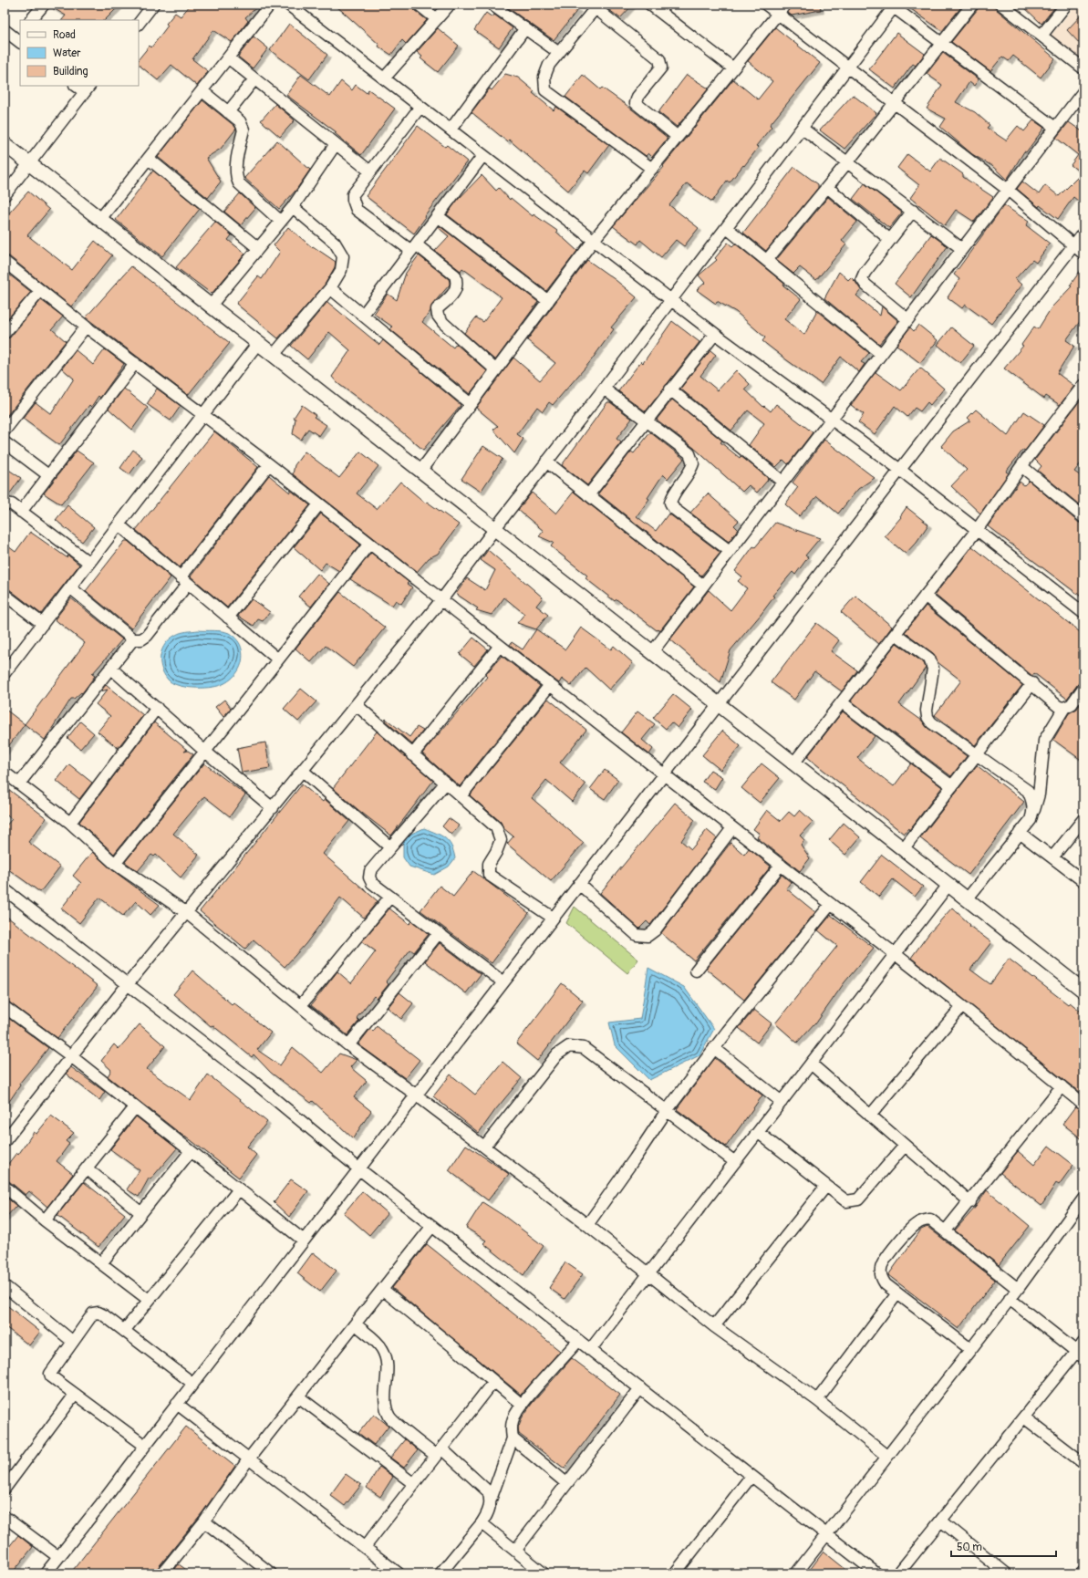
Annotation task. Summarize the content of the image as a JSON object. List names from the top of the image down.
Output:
{
  "legend": ["Road", "Water", "Building"],
  "scale_bar": "50 m"
}
